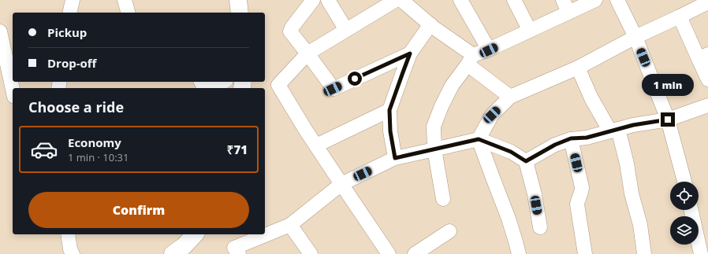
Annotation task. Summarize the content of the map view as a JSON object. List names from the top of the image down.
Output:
{
  "page": {
    "banner": ["Pickup", "Drop-off"],
    "bubble": "1 min",
    "heading": "Choose a ride",
    "list": [
      {
        "name": "Economy",
        "note": "1 min · 10:31",
        "value": "₹71"
      }
    ],
    "buttons": "Confirm"
  }
}
